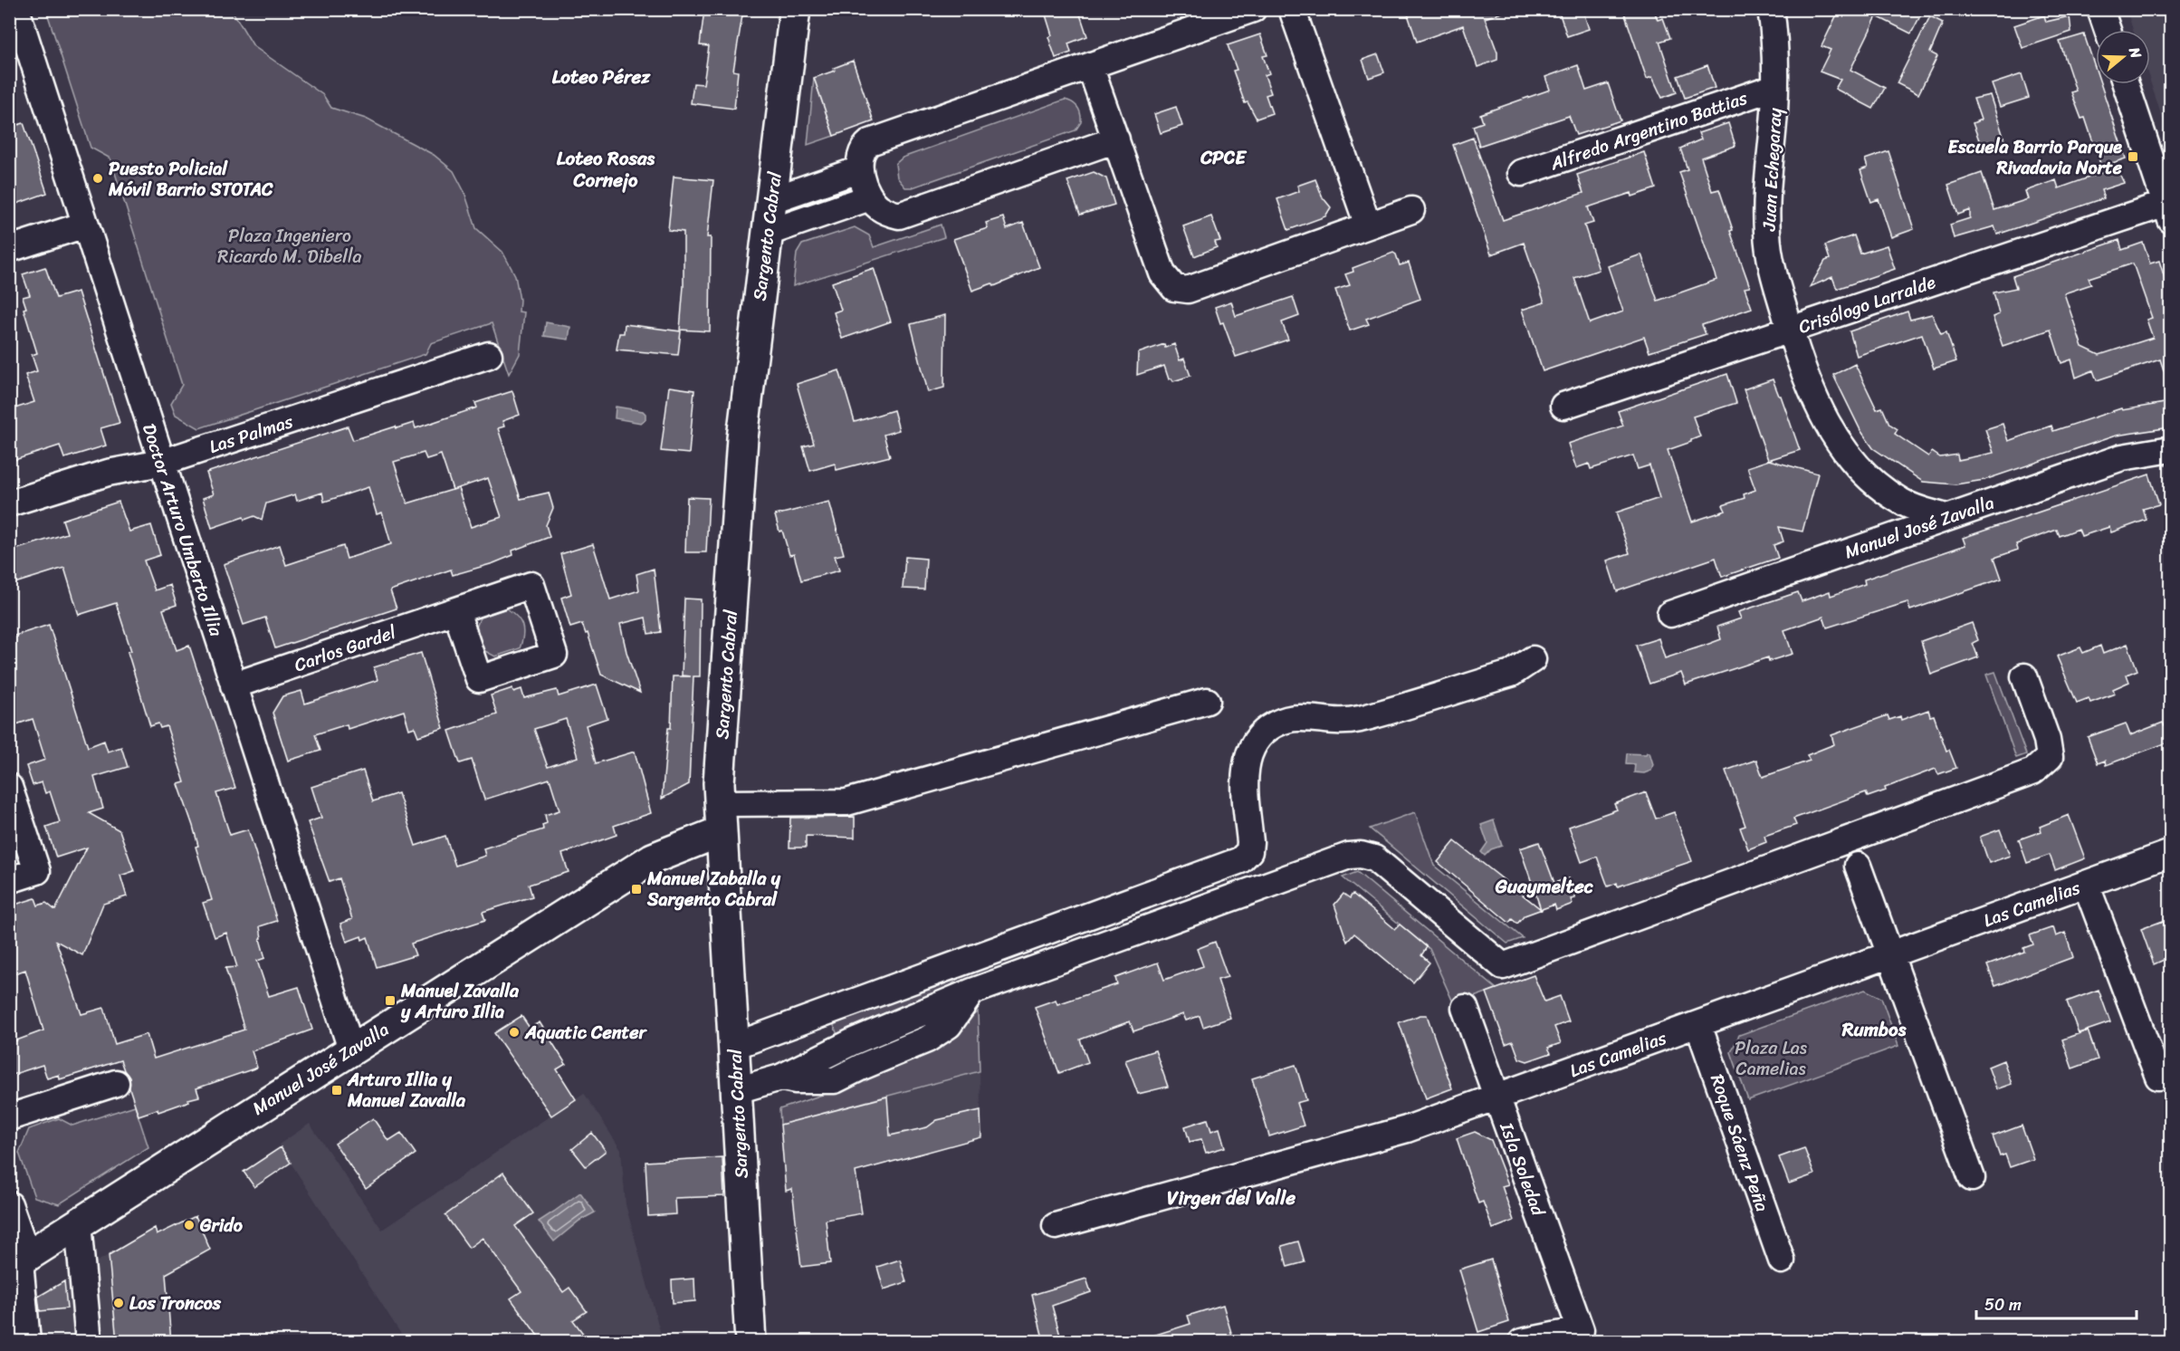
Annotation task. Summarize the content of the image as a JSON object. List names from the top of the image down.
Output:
{
  "streets": {
    "main road": ["Sargento Cabral", "Manuel José Zavalla"],
    "street": [
      "Alfredo Argentino Battias",
      "Juan Echegaray",
      "Crisólogo Larralde",
      "Las Palmas",
      "Doctor Arturo Umberto Illia",
      "Carlos Gardel",
      "Las Camelias",
      "Roque Sáenz Peña",
      "Isla Soledad"
    ]
  },
  "crossings": [
    ["Alfredo Argentino Battias", "Juan Echegaray"],
    ["Juan Echegaray", "Crisólogo Larralde"],
    ["Juan Echegaray", "Manuel José Zavalla"],
    ["Sargento Cabral", "Manuel José Zavalla"],
    ["Las Palmas", "Doctor Arturo Umberto Illia"],
    ["Manuel José Zavalla", "Doctor Arturo Umberto Illia"],
    ["Doctor Arturo Umberto Illia", "Carlos Gardel"],
    ["Las Camelias", "Roque Sáenz Peña"],
    ["Las Camelias", "Isla Soledad"]
  ],
  "districts": [
    "Loteo Pérez",
    "CPCE",
    "Loteo Rosas Cornejo",
    "Guaymeltec",
    "Rumbos",
    "Virgen del Valle"
  ],
  "parks": ["Plaza Ingeniero Ricardo M. Dibella", "Plaza Las Camelias"],
  "places": {
    "transit": [
      "Escuela Barrio Parque Rivadavia Norte",
      "Manuel Zaballa y Sargento Cabral",
      "Manuel Zavalla y Arturo Illia",
      "Arturo Illia y Manuel Zavalla"
    ],
    "other": [
      "Puesto Policial Móvil Barrio STOTAC",
      "Aquatic Center",
      "Grido",
      "Los Troncos"
    ]
  },
  "scale_bar": "50 m",
  "north": "right"
}
